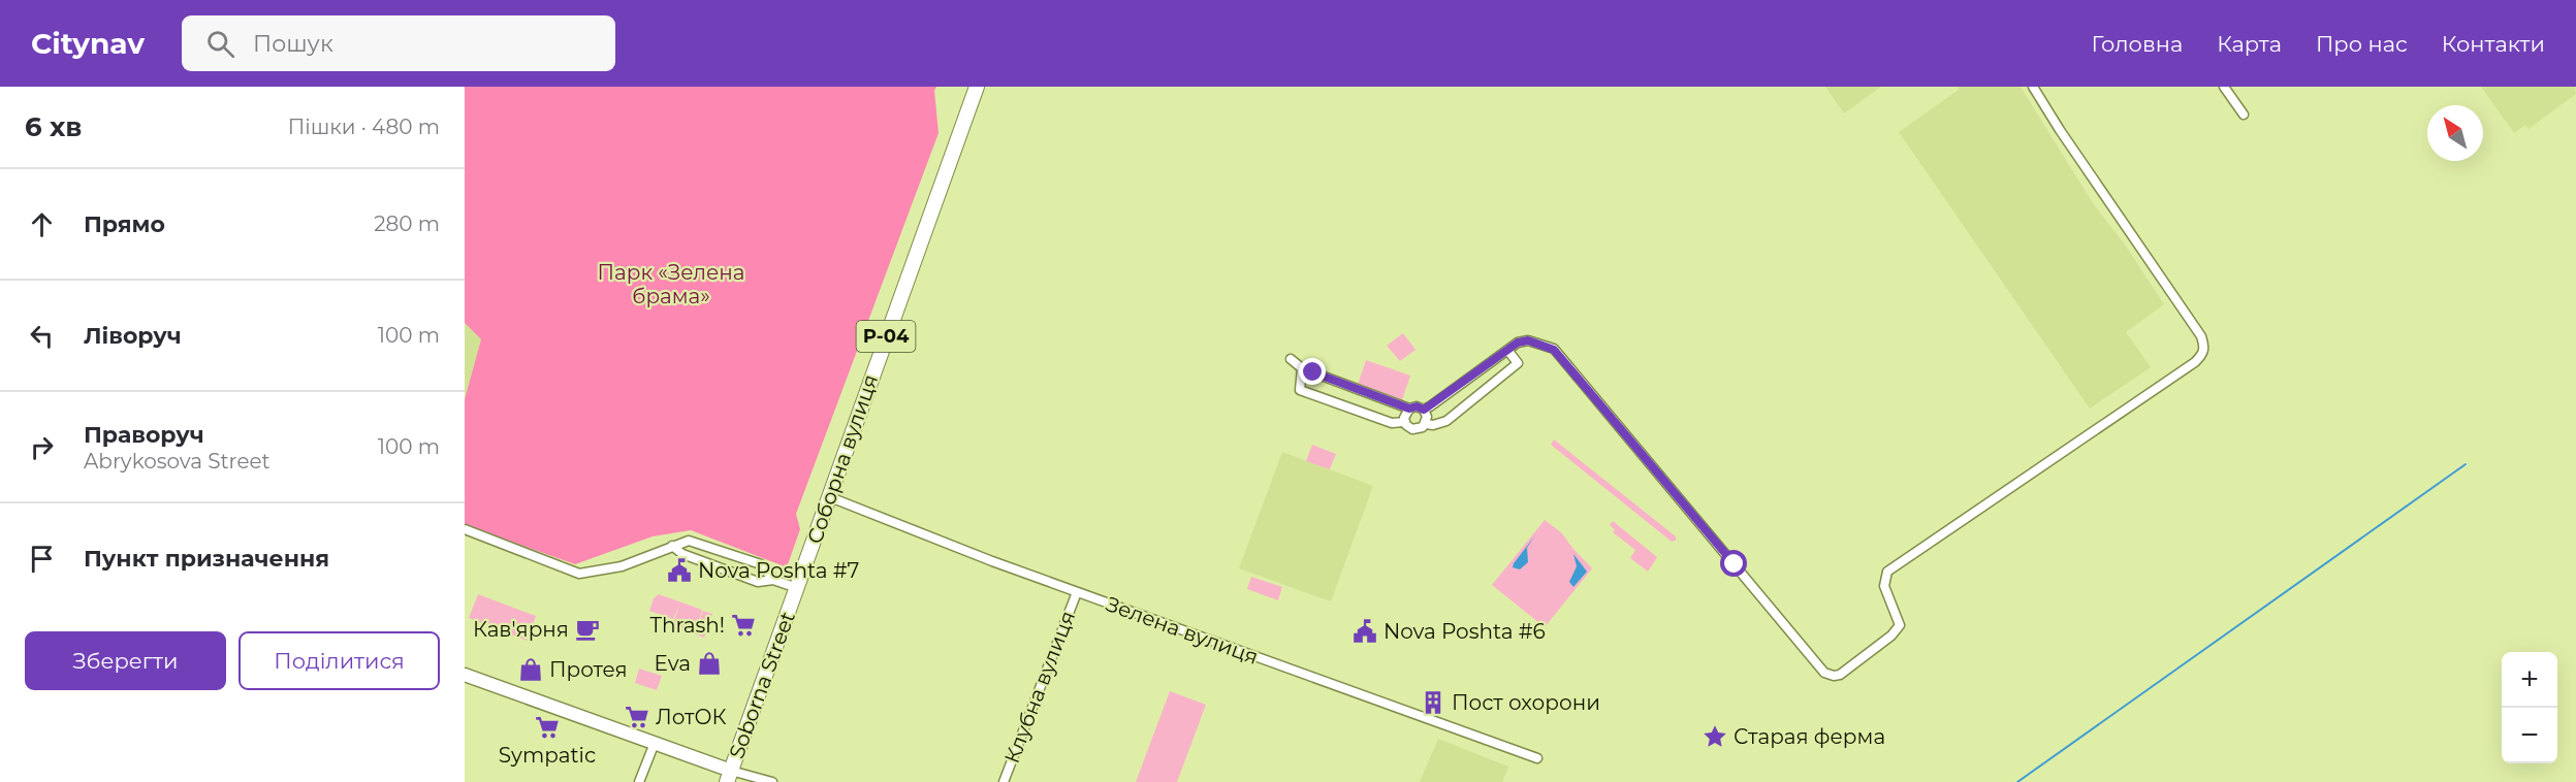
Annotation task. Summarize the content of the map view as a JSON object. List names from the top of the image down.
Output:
{
  "streets": {
    "main road": ["Р-04", "Соборна вулиця", "Soborna Street"],
    "street": ["Зелена вулиця", "Клубна вулиця"]
  },
  "crossings": [
    ["Соборна вулиця", "Зелена вулиця"],
    ["Соборна вулиця", "Soborna Street"],
    ["Зелена вулиця", "Клубна вулиця"]
  ],
  "parks": ["Парк «Зелена брама»"],
  "places": {
    "public building": ["Nova Poshta #7", "Nova Poshta #6"],
    "supermarket": ["Thrash!", "ЛотОК", "Sympatic"],
    "cafe": ["Кав'ярня"],
    "shop": ["Eva", "Протея"],
    "building": ["Пост охорони"],
    "place": ["Старая ферма"]
  },
  "north": "top left",
  "page": {
    "header": "Citynav",
    "search": "Пошук",
    "nav": [
      "Головна",
      "Карта",
      "Про нас",
      "Контакти"
    ],
    "heading": ["6 хв", "Пішки · 480 m"],
    "list": [
      ["Прямо", "280 m"],
      ["Ліворуч", "100 m"],
      ["Праворуч", "Abrykosova Street", "100 m"],
      "Пункт призначення"
    ],
    "buttons": ["Зберегти", "Поділитися"],
    "map_buttons": ["+", "−"]
  }
}
